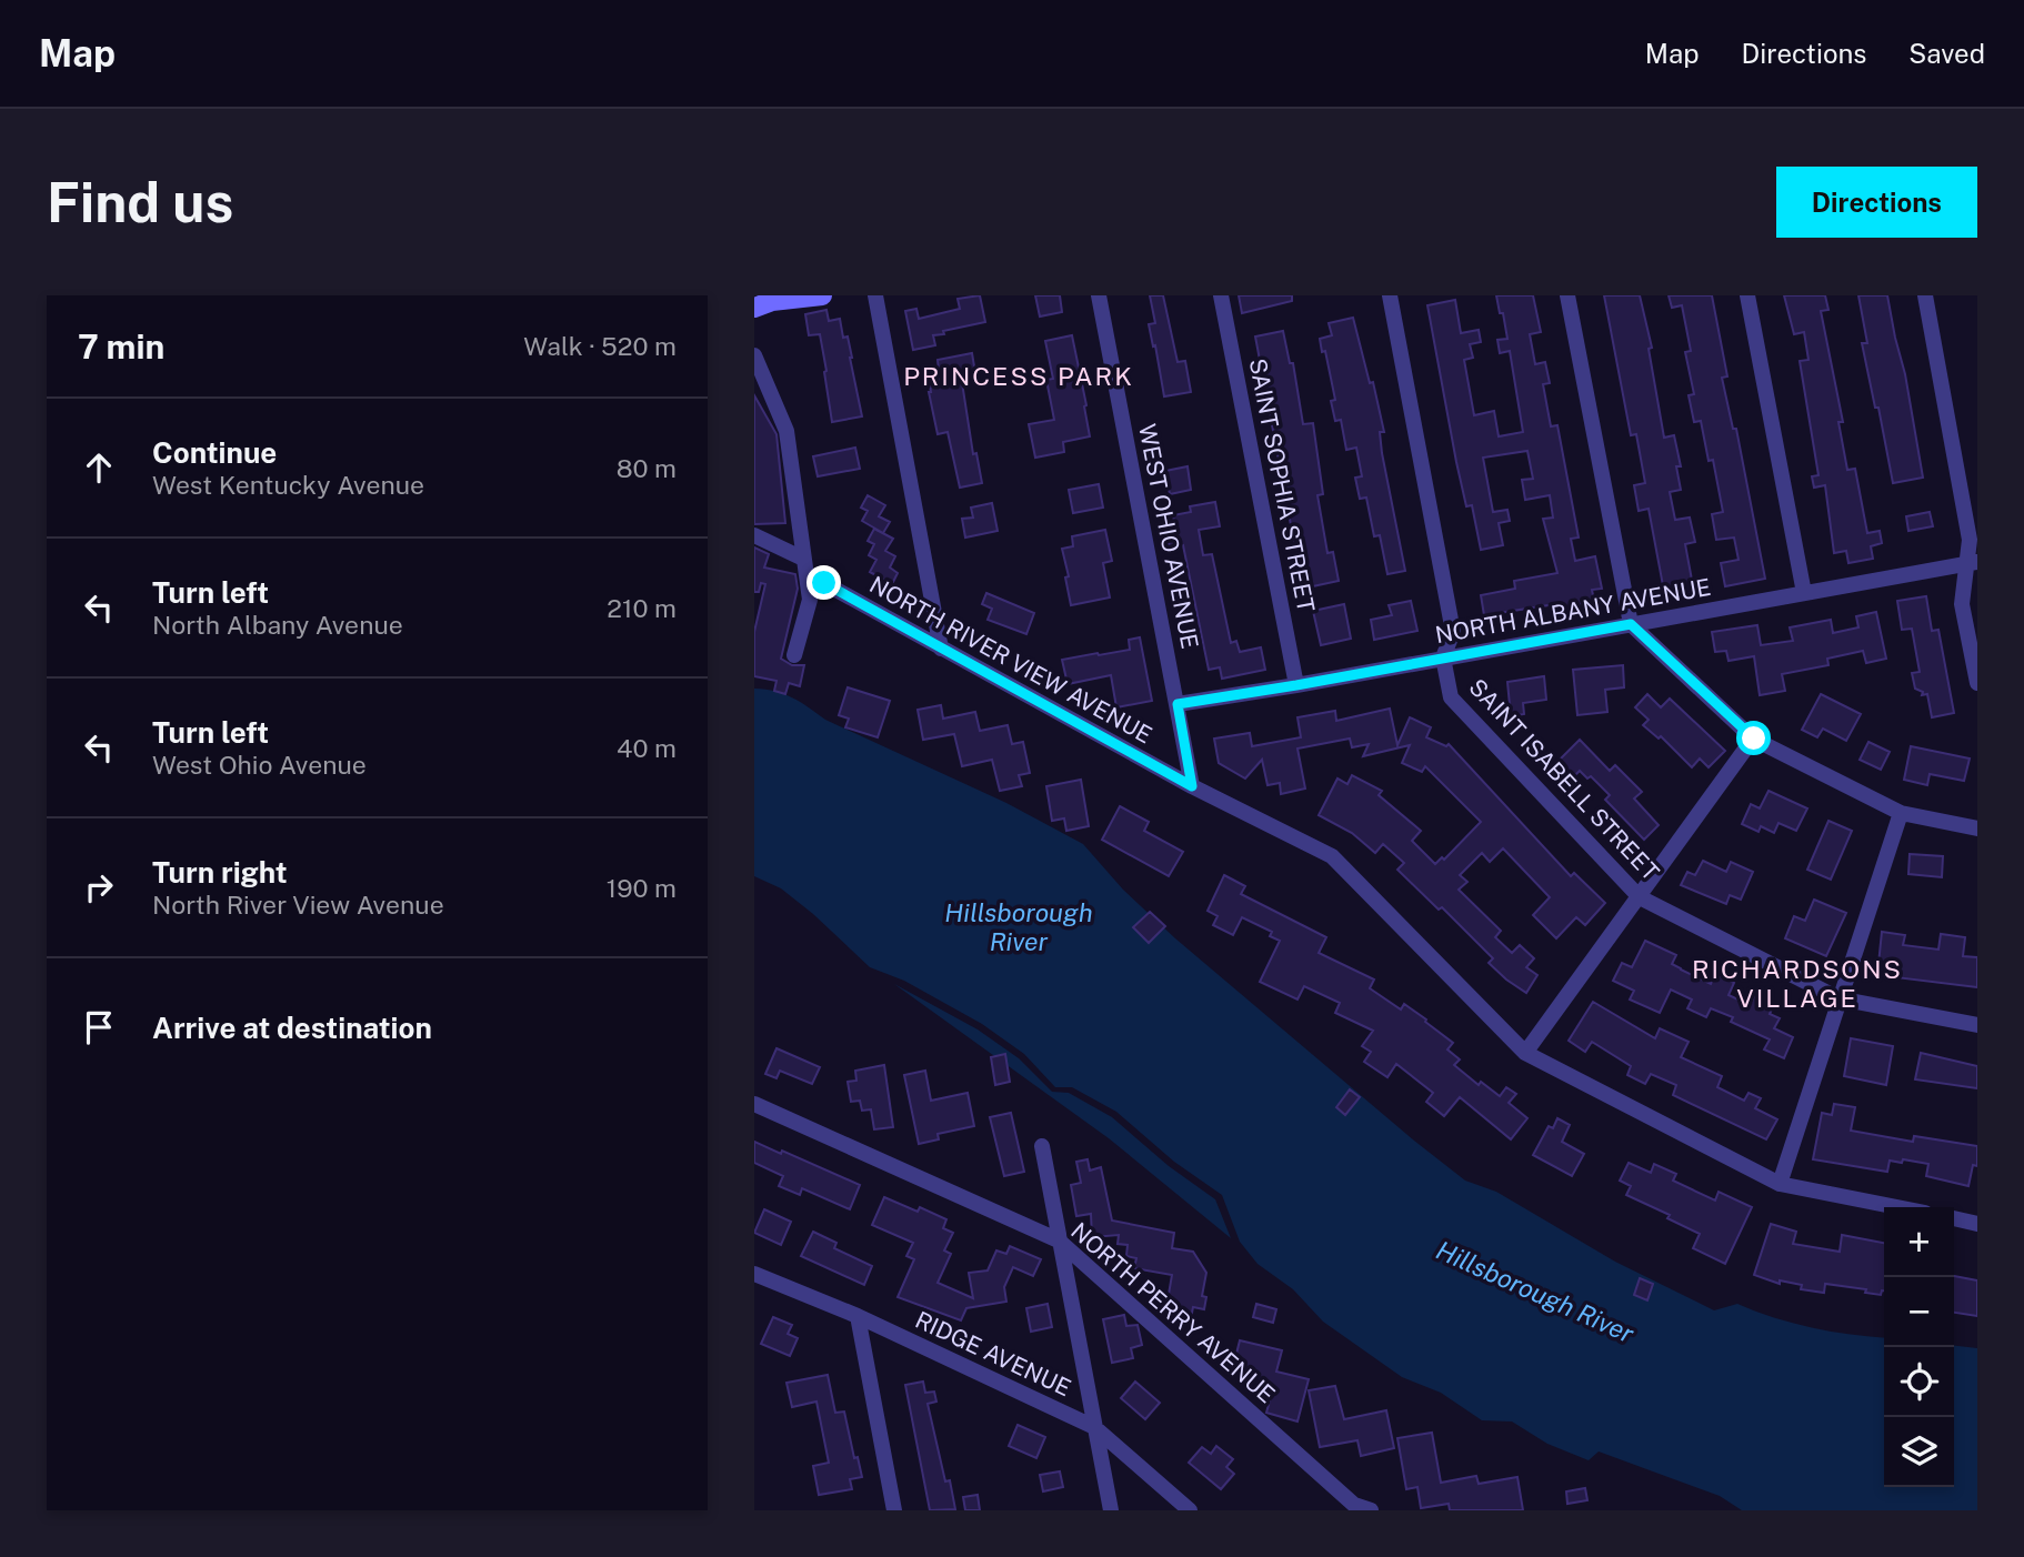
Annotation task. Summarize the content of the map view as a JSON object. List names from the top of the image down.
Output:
{
  "streets": {
    "street": [
      "SAINT SOPHIA STREET",
      "WEST OHIO AVENUE",
      "NORTH ALBANY AVENUE",
      "NORTH RIVER VIEW AVENUE",
      "SAINT ISABELL STREET",
      "NORTH PERRY AVENUE",
      "RIDGE AVENUE"
    ]
  },
  "crossings": [
    ["SAINT SOPHIA STREET", "NORTH ALBANY AVENUE"],
    ["WEST OHIO AVENUE", "NORTH ALBANY AVENUE"],
    ["WEST OHIO AVENUE", "NORTH RIVER VIEW AVENUE"],
    ["NORTH ALBANY AVENUE", "SAINT ISABELL STREET"]
  ],
  "districts": ["PRINCESS PARK", "RICHARDSONS VILLAGE"],
  "water": ["Hillsborough River"],
  "page": {
    "header": "Map",
    "nav": ["Map", "Directions", "Saved"],
    "buttons": "Directions",
    "title": "Find us",
    "heading": ["7 min", "Walk · 520 m"],
    "list": [
      ["Continue", "West Kentucky Avenue", "80 m"],
      ["Turn left", "North Albany Avenue", "210 m"],
      ["Turn left", "West Ohio Avenue", "40 m"],
      ["Turn right", "North River View Avenue", "190 m"],
      "Arrive at destination"
    ],
    "map_buttons": ["+", "−"]
  }
}
